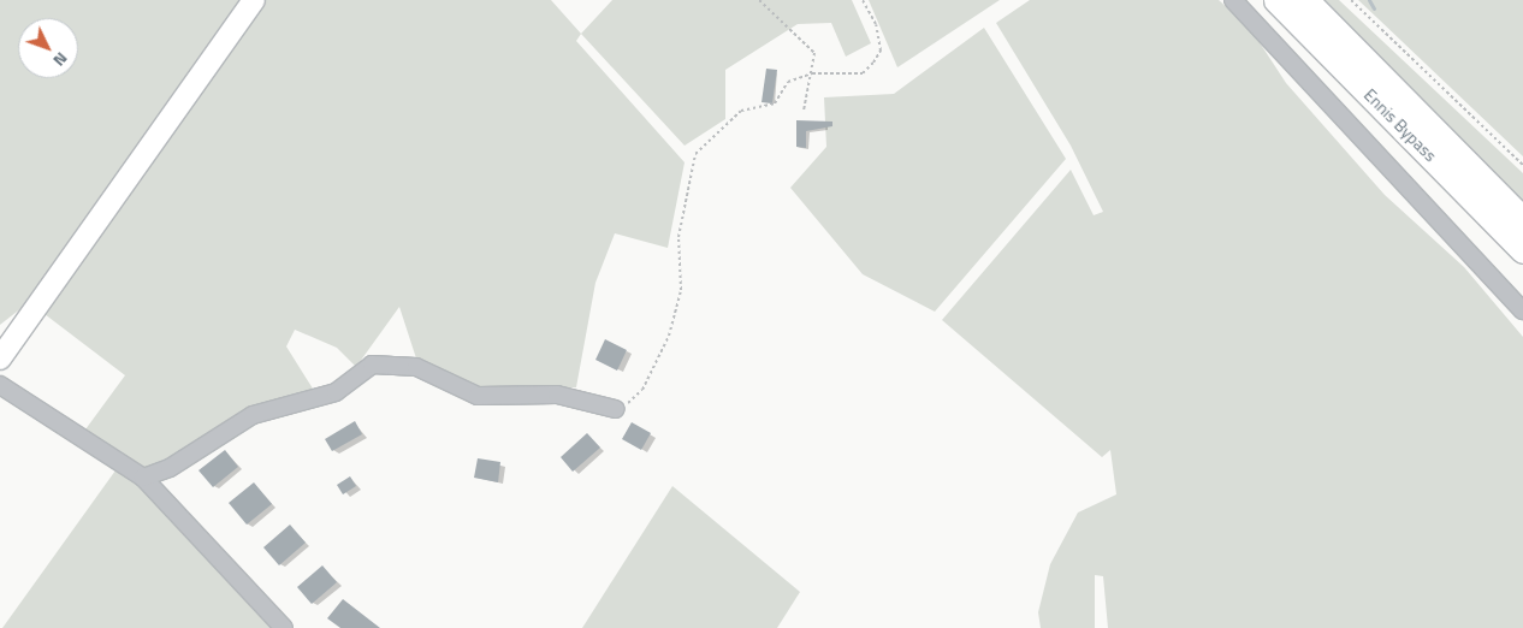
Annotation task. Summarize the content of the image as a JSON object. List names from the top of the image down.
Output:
{
  "streets": {
    "highway": ["Ennis Bypass"]
  },
  "north": "bottom right"
}
